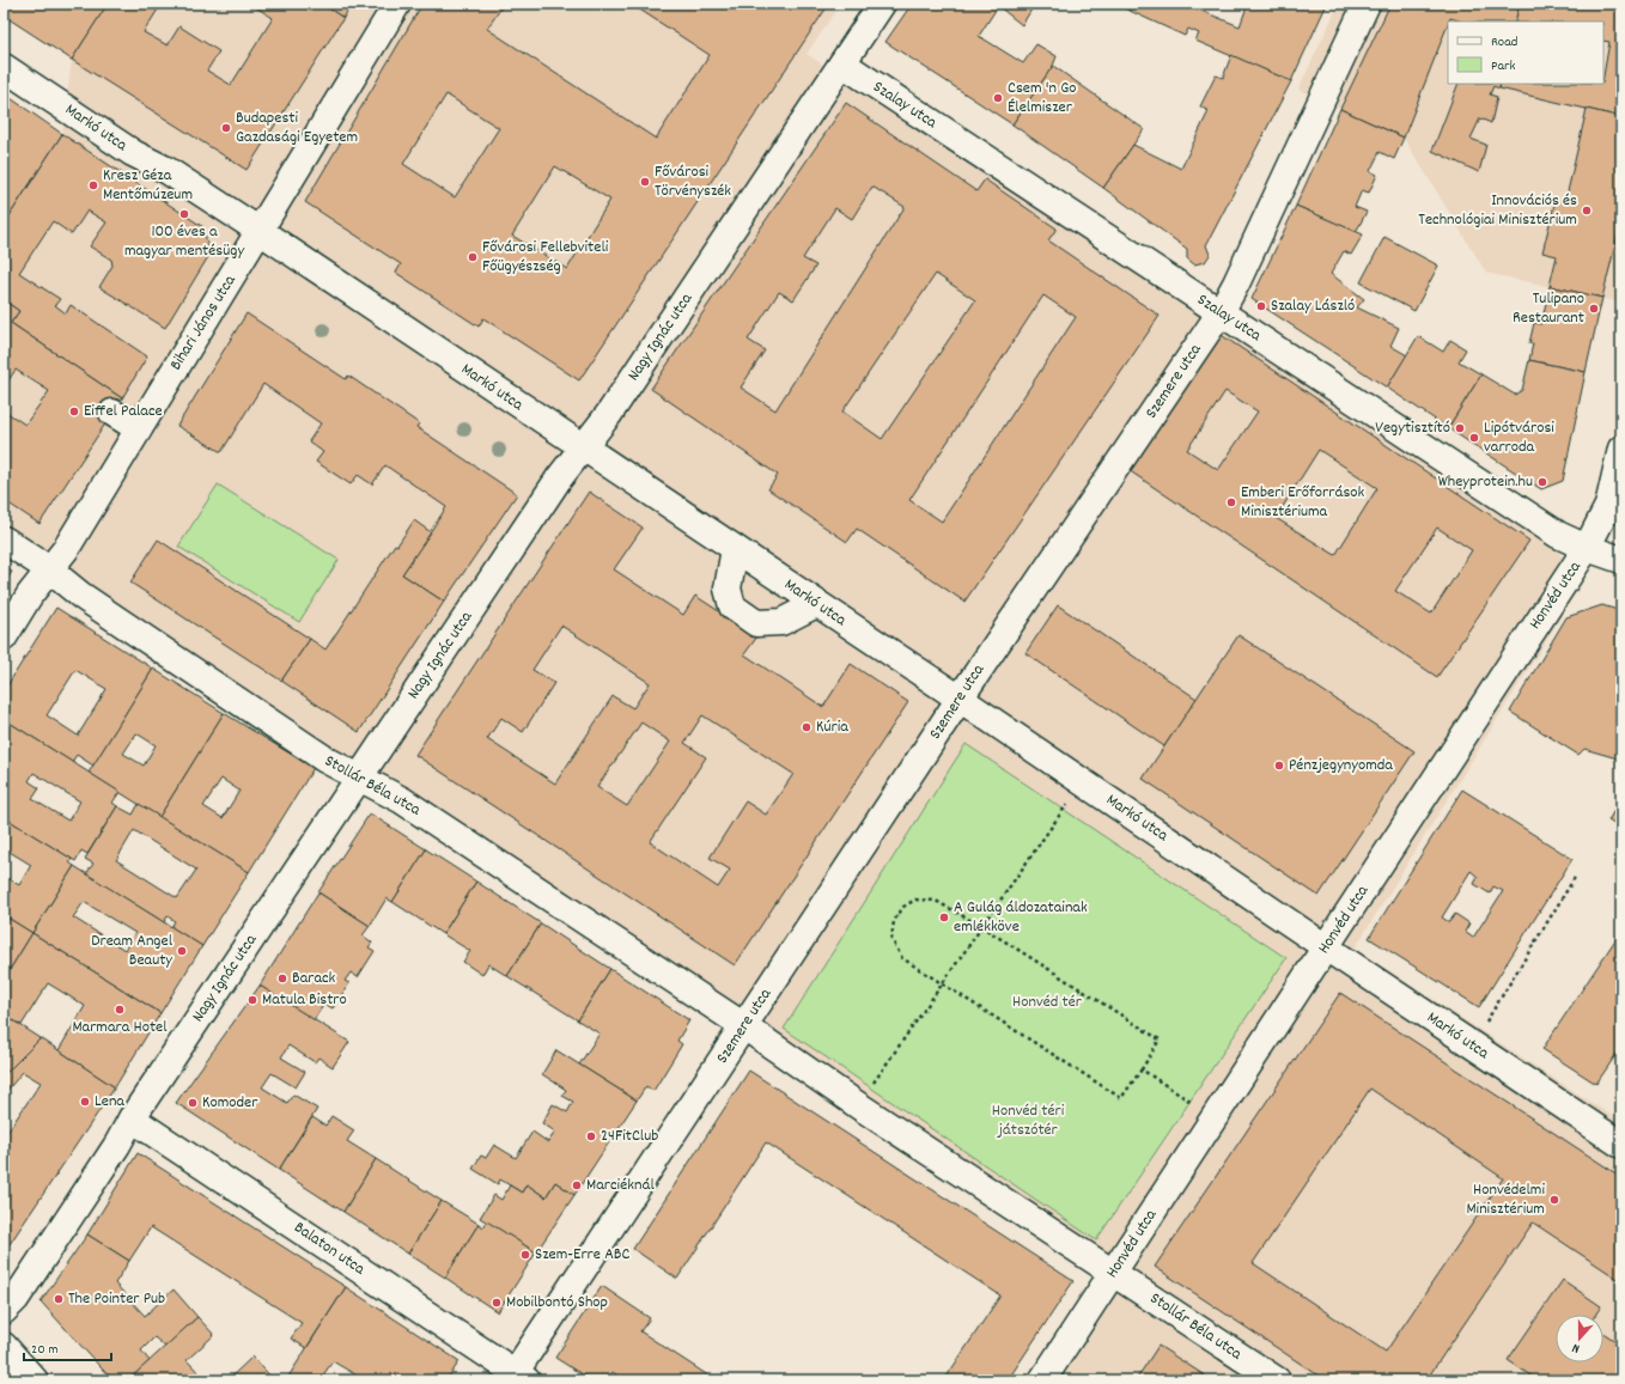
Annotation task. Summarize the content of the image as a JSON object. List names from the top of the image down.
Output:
{
  "streets": {
    "street": [
      "Szalay utca",
      "Markó utca",
      "Bihari János utca",
      "Nagy Ignác utca",
      "Szemere utca",
      "Honvéd utca",
      "Stollár Béla utca",
      "Balaton utca"
    ]
  },
  "crossings": [
    ["Szalay utca", "Nagy Ignác utca"],
    ["Szalay utca", "Szemere utca"],
    ["Szalay utca", "Honvéd utca"],
    ["Markó utca", "Bihari János utca"],
    ["Markó utca", "Nagy Ignác utca"],
    ["Markó utca", "Szemere utca"],
    ["Markó utca", "Honvéd utca"],
    ["Bihari János utca", "Stollár Béla utca"],
    ["Nagy Ignác utca", "Stollár Béla utca"],
    ["Nagy Ignác utca", "Balaton utca"],
    ["Szemere utca", "Stollár Béla utca"],
    ["Szemere utca", "Balaton utca"],
    ["Honvéd utca", "Stollár Béla utca"]
  ],
  "parks": ["Honvéd tér", "Honvéd téri játszótér"],
  "places": [
    "Csem 'n Go Élelmiszer",
    "Budapesti Gazdasági Egyetem",
    "Fővárosi Törvényszék",
    "Kresz Géza Mentőmúzeum",
    "Innovációs és Technológiai Minisztérium",
    "100 éves a magyar mentésügy",
    "Fővárosi Fellebviteli Főügyészség",
    "Szalay László",
    "Tulipano Restaurant",
    "Eiffel Palace",
    "Vegytisztító",
    "Lipótvárosi varroda",
    "Wheyprotein.hu",
    "Emberi Erőforrások Minisztériuma",
    "Kúria",
    "Pénzjegynyomda",
    "A Gulág áldozatainak emlékköve",
    "Dream Angel Beauty",
    "Barack",
    "Matula Bistro",
    "Marmara Hotel",
    "Lena",
    "Komoder",
    "24FitClub",
    "Marciéknál",
    "Honvédelmi Minisztérium",
    "Szem-Erre ABC",
    "The Pointer Pub",
    "Mobilbontó Shop"
  ],
  "legend": ["Road", "Park"],
  "scale_bar": "20 m",
  "north": "bottom"
}
